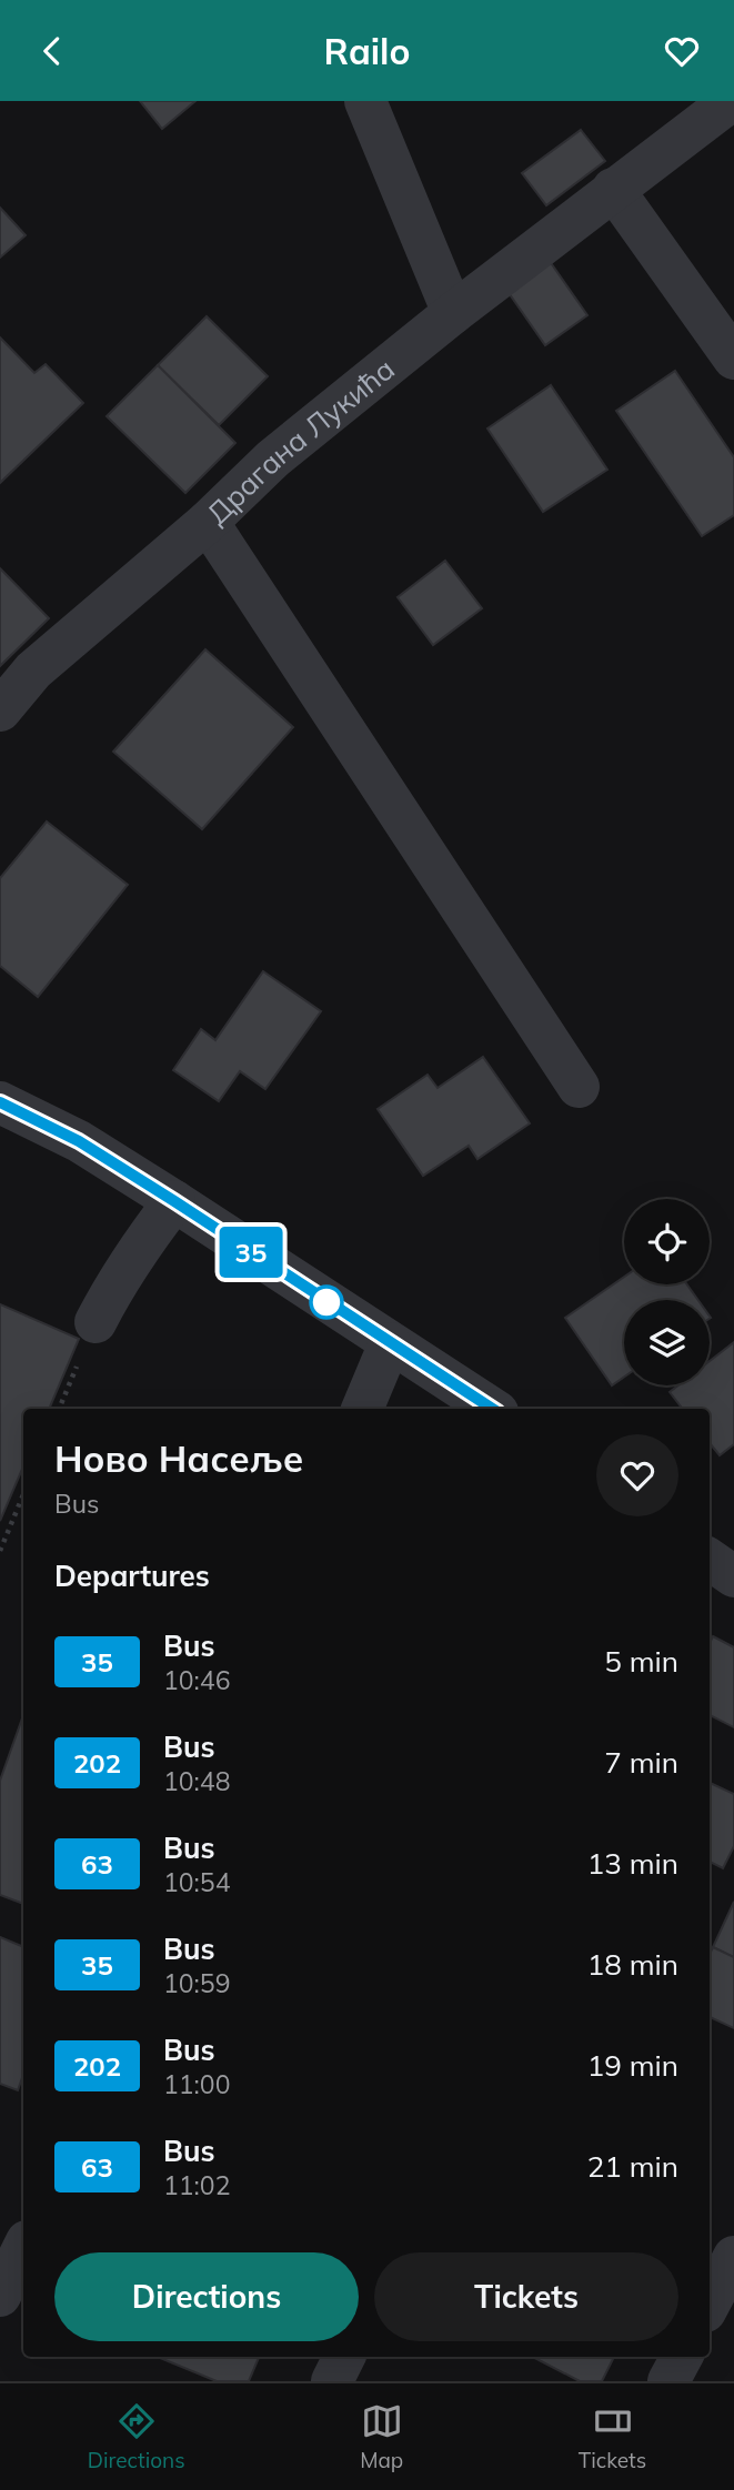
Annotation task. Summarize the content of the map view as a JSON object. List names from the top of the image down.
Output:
{
  "streets": {
    "street": ["Драгана Лукића"]
  },
  "lines": ["bus line 35"],
  "page": {
    "header": "Railo",
    "on_map": "35",
    "heading": [
      ["Ново Насеље", "Bus"],
      "Departures"
    ],
    "list": [
      {
        "mark": "35",
        "name": "Bus",
        "note": "10:46",
        "value": "5 min"
      },
      {
        "mark": "202",
        "name": "Bus",
        "note": "10:48",
        "value": "7 min"
      },
      {
        "mark": "63",
        "name": "Bus",
        "note": "10:54",
        "value": "13 min"
      },
      {
        "mark": "35",
        "name": "Bus",
        "note": "10:59",
        "value": "18 min"
      },
      {
        "mark": "202",
        "name": "Bus",
        "note": "11:00",
        "value": "19 min"
      },
      {
        "mark": "63",
        "name": "Bus",
        "note": "11:02",
        "value": "21 min"
      }
    ],
    "buttons": ["Directions", "Tickets"],
    "tabs": ["Directions", "Map", "Tickets"]
  }
}
